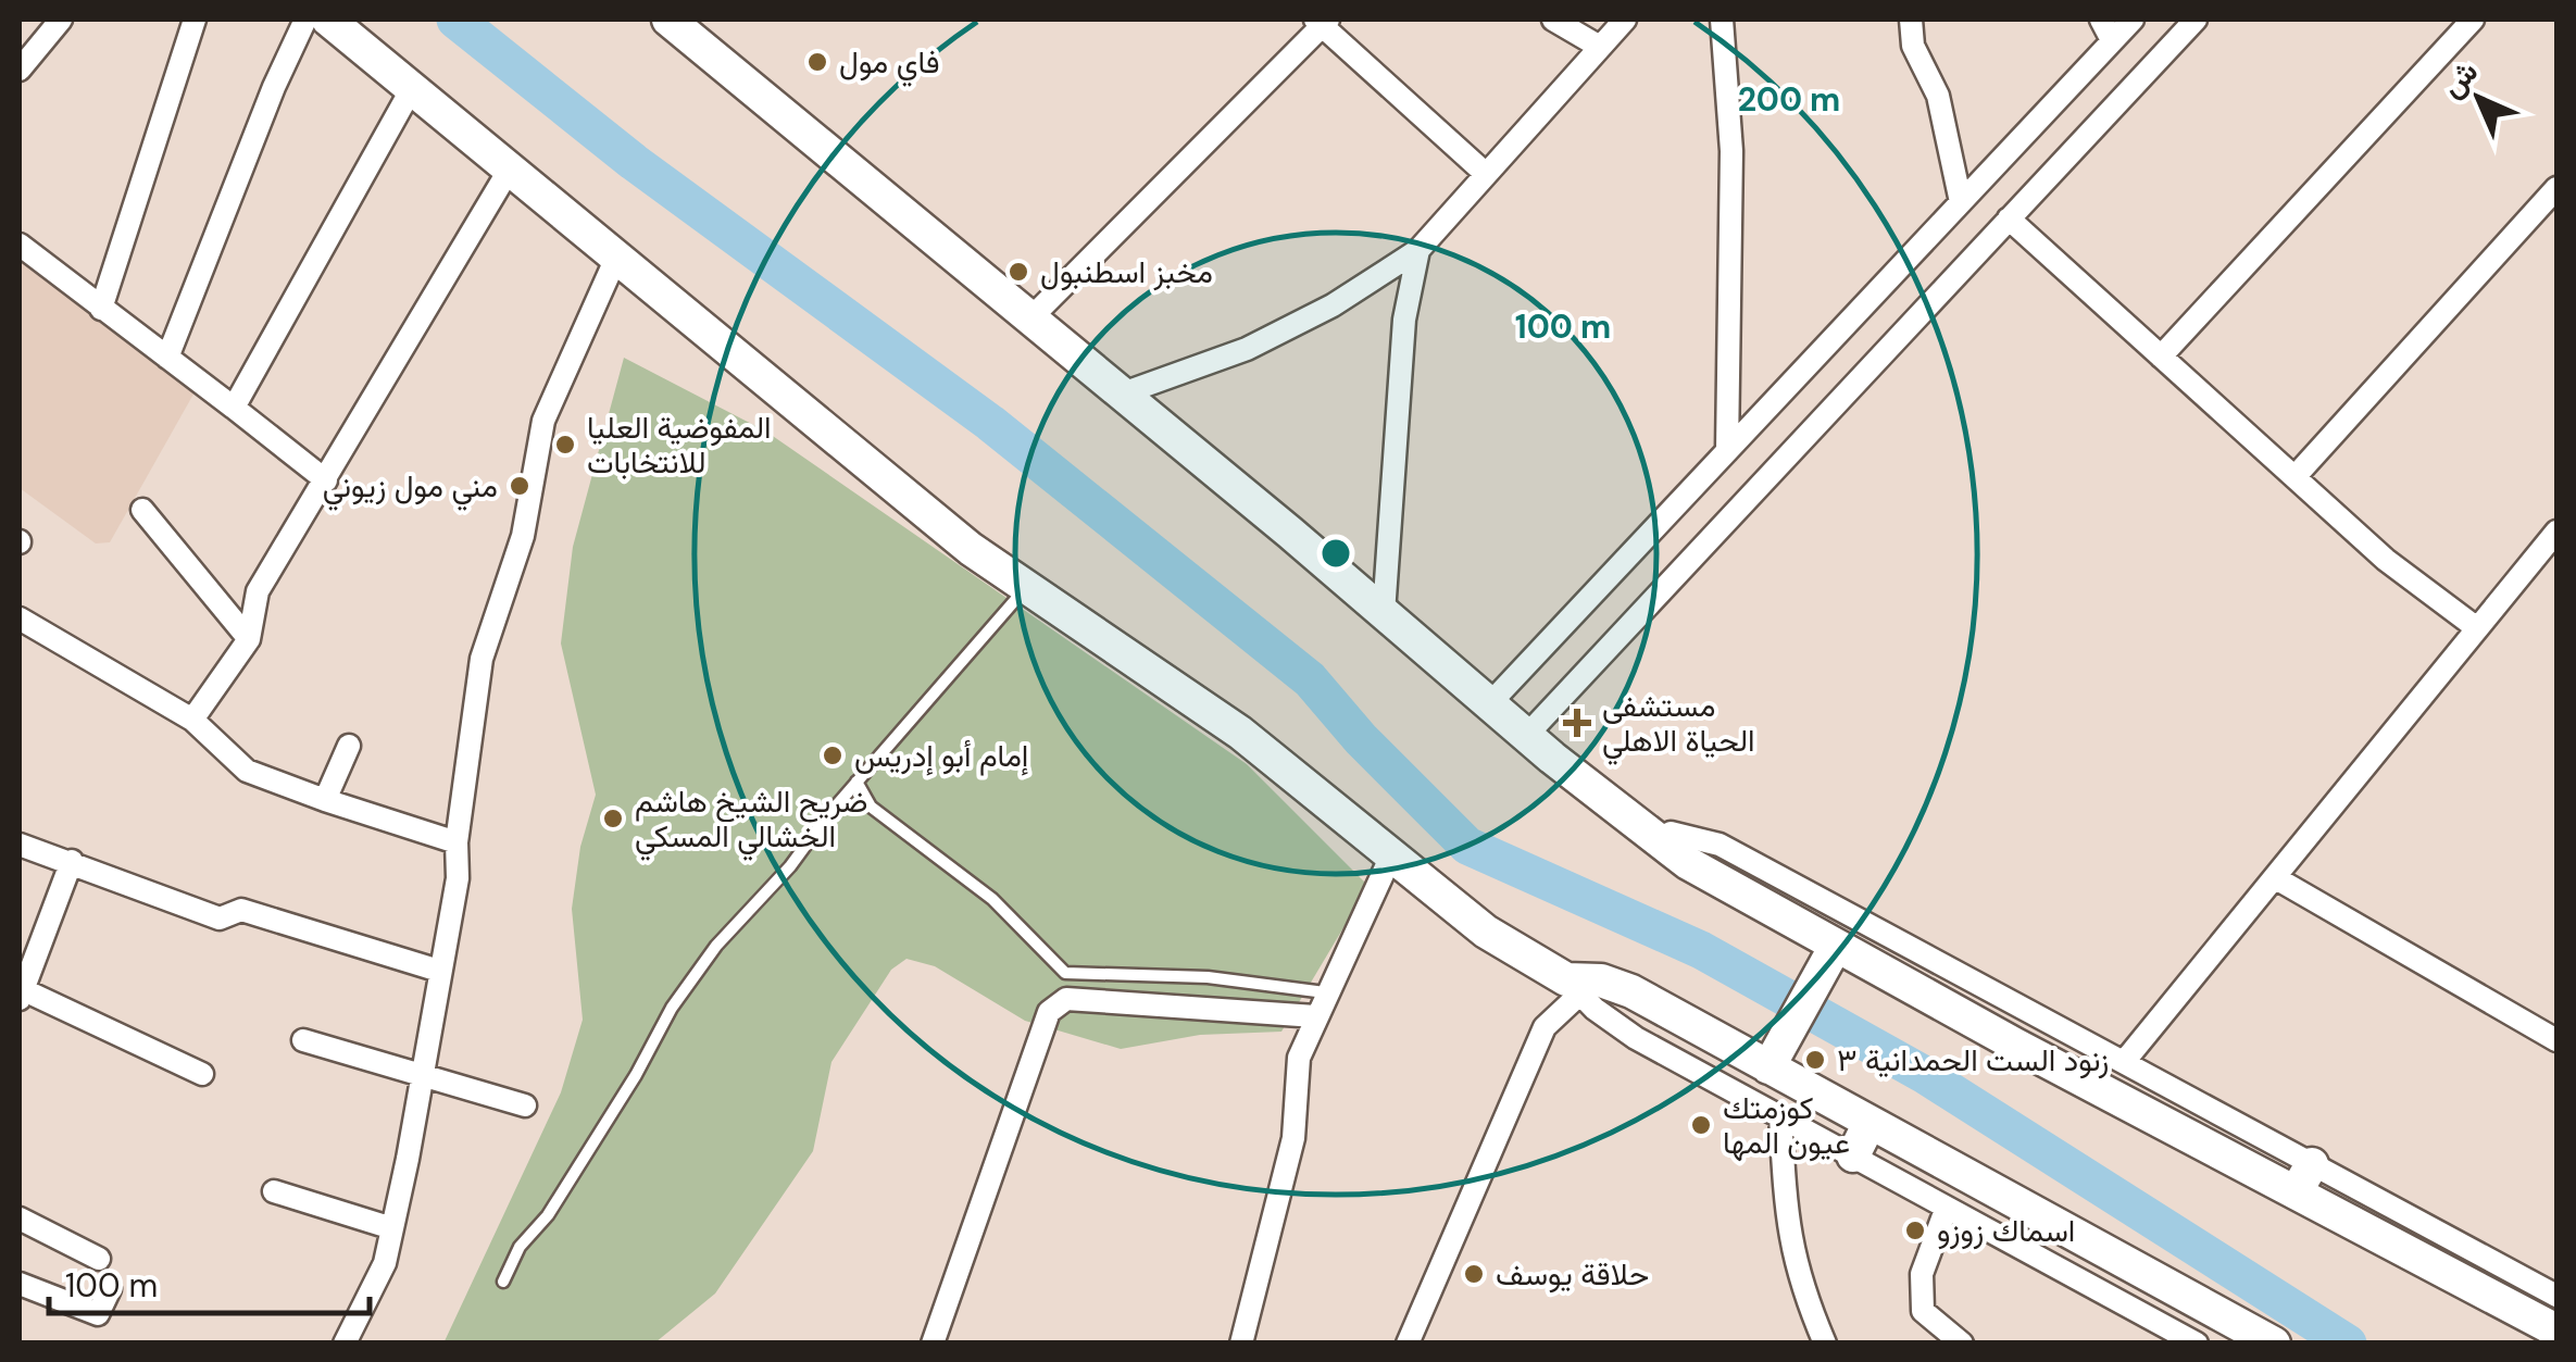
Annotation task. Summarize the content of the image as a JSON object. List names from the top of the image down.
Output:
{
  "places": {
    "other": [
      "فاي مول",
      "مخبز اسطنبول",
      "المفوضية العليا للانتخابات",
      "مني مول زيوني",
      "إمام أبو إدريس",
      "ضريح الشيخ هاشم الخشالي المسكي",
      "زنود الست الحمدانية ٣",
      "كوزمتك عيون المها",
      "اسماك زوزو",
      "حلاقة يوسف"
    ],
    "health": ["مستشفى الحياة الاهلي"]
  },
  "scale_bar": "100 m",
  "north": "top left",
  "rings": ["200 m", "100 m"]
}
